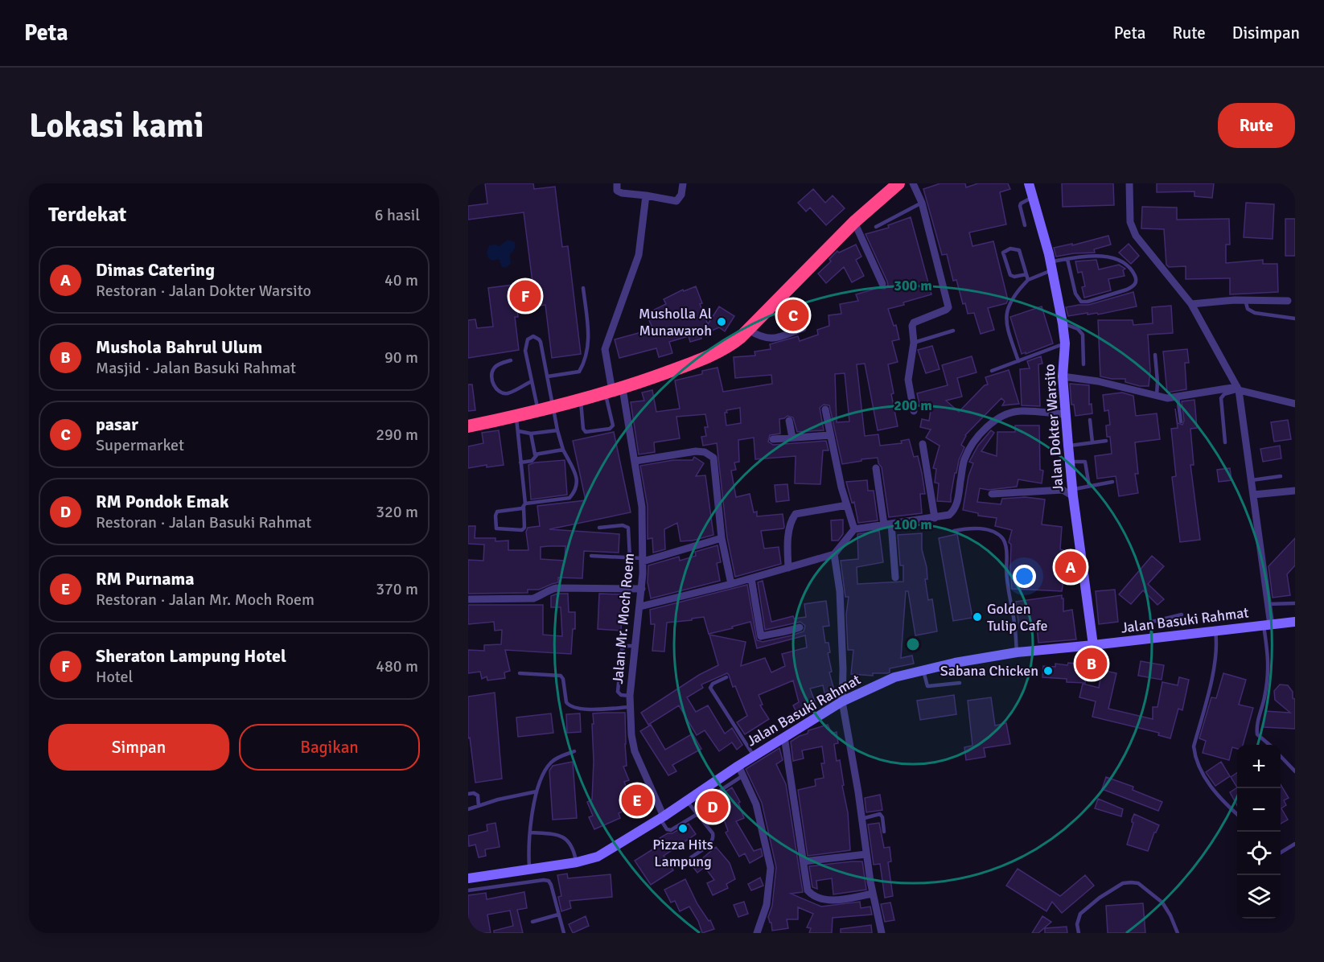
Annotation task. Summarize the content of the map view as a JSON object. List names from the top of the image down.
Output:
{
  "streets": {
    "main road": ["Jalan Dokter Warsito", "Jalan Basuki Rahmat"],
    "street": ["Jalan Mr. Moch Roem"]
  },
  "crossings": [
    ["Jalan Dokter Warsito", "Jalan Basuki Rahmat"],
    ["Jalan Mr. Moch Roem", "Jalan Basuki Rahmat"]
  ],
  "places": [
    "Musholla Al Munawaroh",
    "Golden Tulip Cafe",
    "Sabana Chicken",
    "Pizza Hits Lampung"
  ],
  "page": {
    "header": "Peta",
    "nav": ["Peta", "Rute", "Disimpan"],
    "buttons": [
      "Rute",
      ["Simpan", "Bagikan"]
    ],
    "title": "Lokasi kami",
    "heading": ["Terdekat", "6 hasil"],
    "list": [
      {
        "mark": "A",
        "name": "Dimas Catering",
        "note": "Restoran · Jalan Dokter Warsito",
        "value": "40 m"
      },
      {
        "mark": "B",
        "name": "Mushola Bahrul Ulum",
        "note": "Masjid · Jalan Basuki Rahmat",
        "value": "90 m"
      },
      {
        "mark": "C",
        "name": "pasar",
        "note": "Supermarket",
        "value": "290 m"
      },
      {
        "mark": "D",
        "name": "RM Pondok Emak",
        "note": "Restoran · Jalan Basuki Rahmat",
        "value": "320 m"
      },
      {
        "mark": "E",
        "name": "RM Purnama",
        "note": "Restoran · Jalan Mr. Moch Roem",
        "value": "370 m"
      },
      {
        "mark": "F",
        "name": "Sheraton Lampung Hotel",
        "note": "Hotel",
        "value": "480 m"
      }
    ],
    "pins": [
      "F",
      "C",
      "A",
      "B",
      "E",
      "D"
    ],
    "map_buttons": ["+", "−"]
  },
  "rings": ["300 m", "200 m", "100 m"]
}
